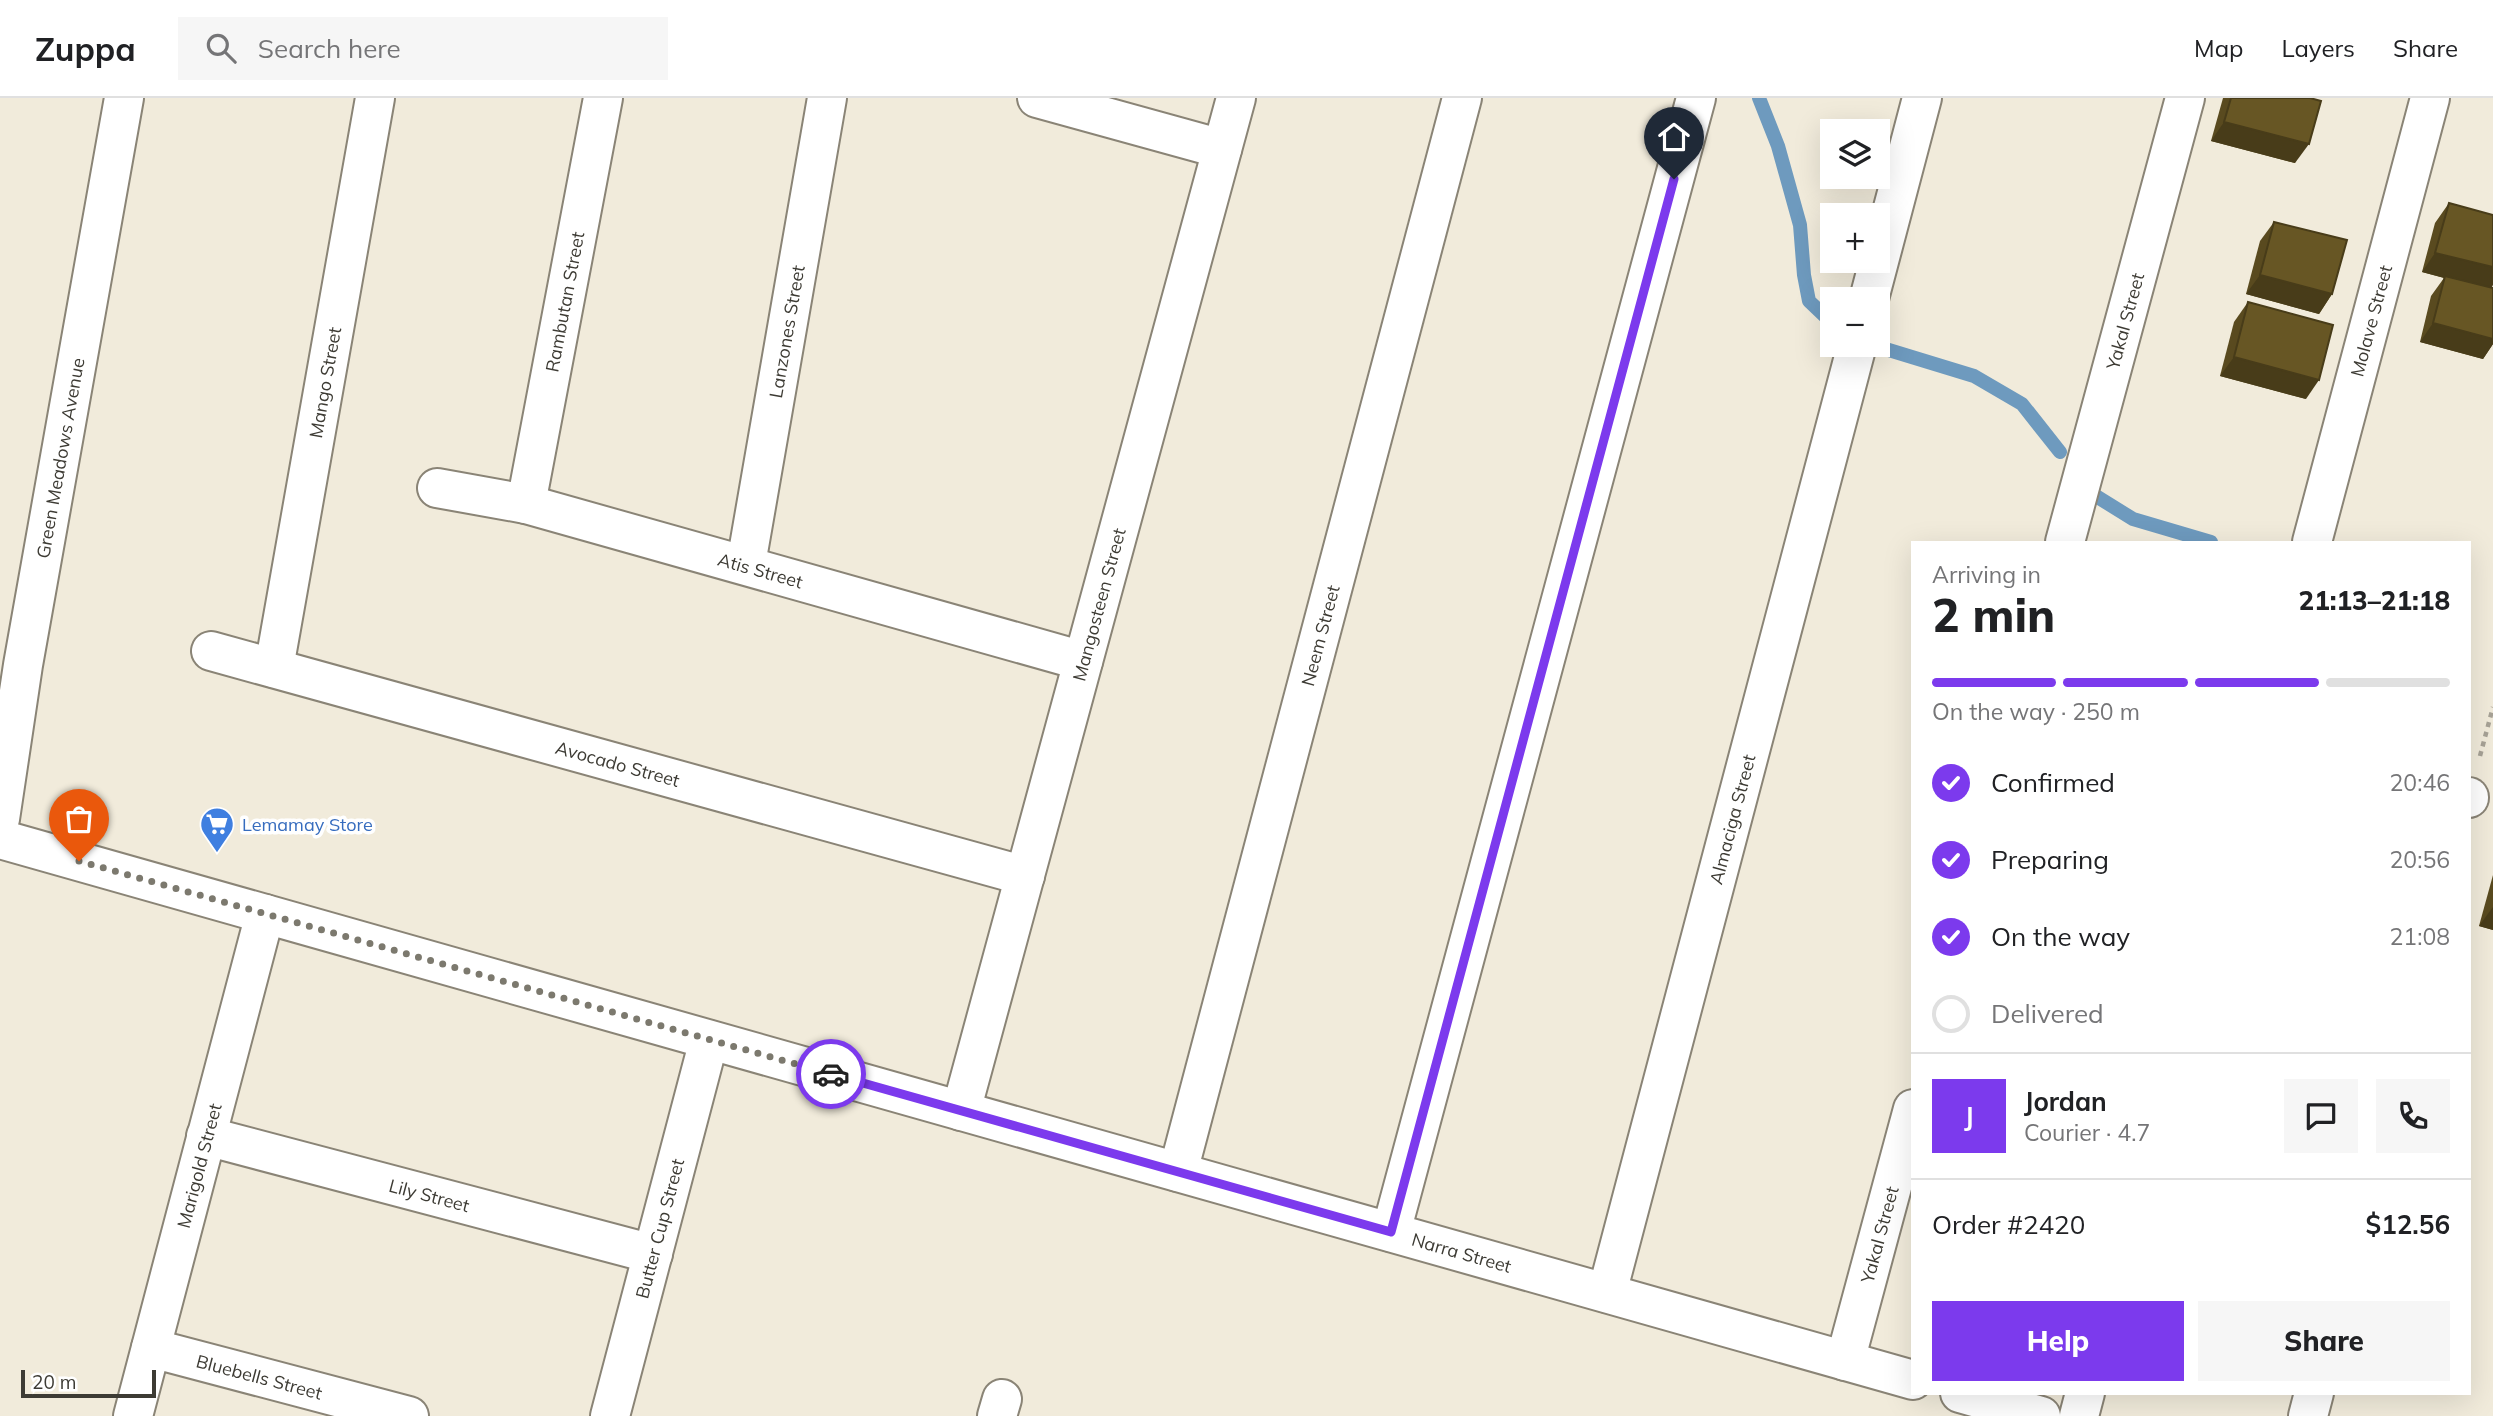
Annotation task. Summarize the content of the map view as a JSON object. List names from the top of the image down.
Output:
{
  "streets": {
    "street": [
      "Rambutan Street",
      "Yakal Street",
      "Molave Street",
      "Lanzones Street",
      "Mango Street",
      "Green Meadows Avenue",
      "Atis Street",
      "Mangosteen Street",
      "Neem Street",
      "Avocado Street",
      "Almaciga Street",
      "Marigold Street",
      "Lily Street",
      "Butter Cup Street",
      "Narra Street",
      "Bluebells Street"
    ]
  },
  "crossings": [
    ["Rambutan Street", "Atis Street"],
    ["Yakal Street", "Narra Street"],
    ["Lanzones Street", "Atis Street"],
    ["Mango Street", "Avocado Street"],
    ["Atis Street", "Mangosteen Street"],
    ["Mangosteen Street", "Avocado Street"],
    ["Mangosteen Street", "Narra Street"],
    ["Neem Street", "Narra Street"],
    ["Almaciga Street", "Narra Street"],
    ["Marigold Street", "Lily Street"],
    ["Marigold Street", "Narra Street"],
    ["Marigold Street", "Bluebells Street"],
    ["Lily Street", "Butter Cup Street"],
    ["Butter Cup Street", "Narra Street"]
  ],
  "places": {
    "supermarket": ["Lemamay Store"]
  },
  "scale_bar": "20 m",
  "page": {
    "header": "Zuppa",
    "search": "Search here",
    "nav": ["Map", "Layers", "Share"],
    "map_buttons": ["+", "−"],
    "heading": ["2 min", "Arriving in", "21:13–21:18"],
    "panel": [
      "Jordan",
      "Courier · 4.7",
      "Order #2420",
      "$12.56"
    ],
    "bar": "On the way · 250 m",
    "list": [
      ["Confirmed", "20:46"],
      ["Preparing", "20:56"],
      ["On the way", "21:08"],
      "Delivered"
    ],
    "round": "J",
    "buttons": ["Help", "Share"],
    "scale": "20 m"
  }
}
